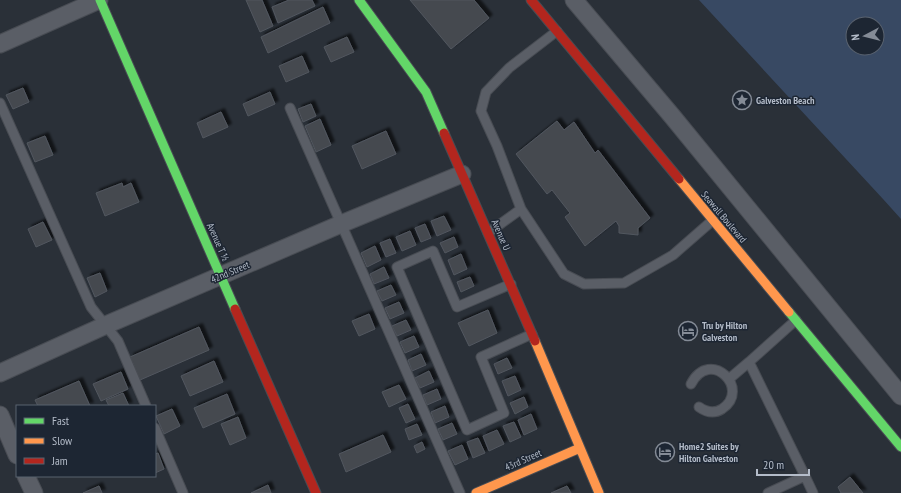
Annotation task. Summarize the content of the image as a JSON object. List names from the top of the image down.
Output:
{
  "streets": {
    "street": [
      "Seawall Boulevard",
      "Avenue U",
      "Avenue T ½",
      "42nd Street",
      "43rd Street"
    ]
  },
  "crossings": [
    ["Avenue U", "42nd Street"],
    ["Avenue U", "43rd Street"],
    ["Avenue T ½", "42nd Street"]
  ],
  "places": {
    "place": ["Galveston Beach"],
    "hotel": ["Tru by Hilton Galveston", "Home2 Suites by Hilton Galveston"]
  },
  "legend": ["Fast", "Slow", "Jam"],
  "scale_bar": "20 m",
  "north": "left"
}
